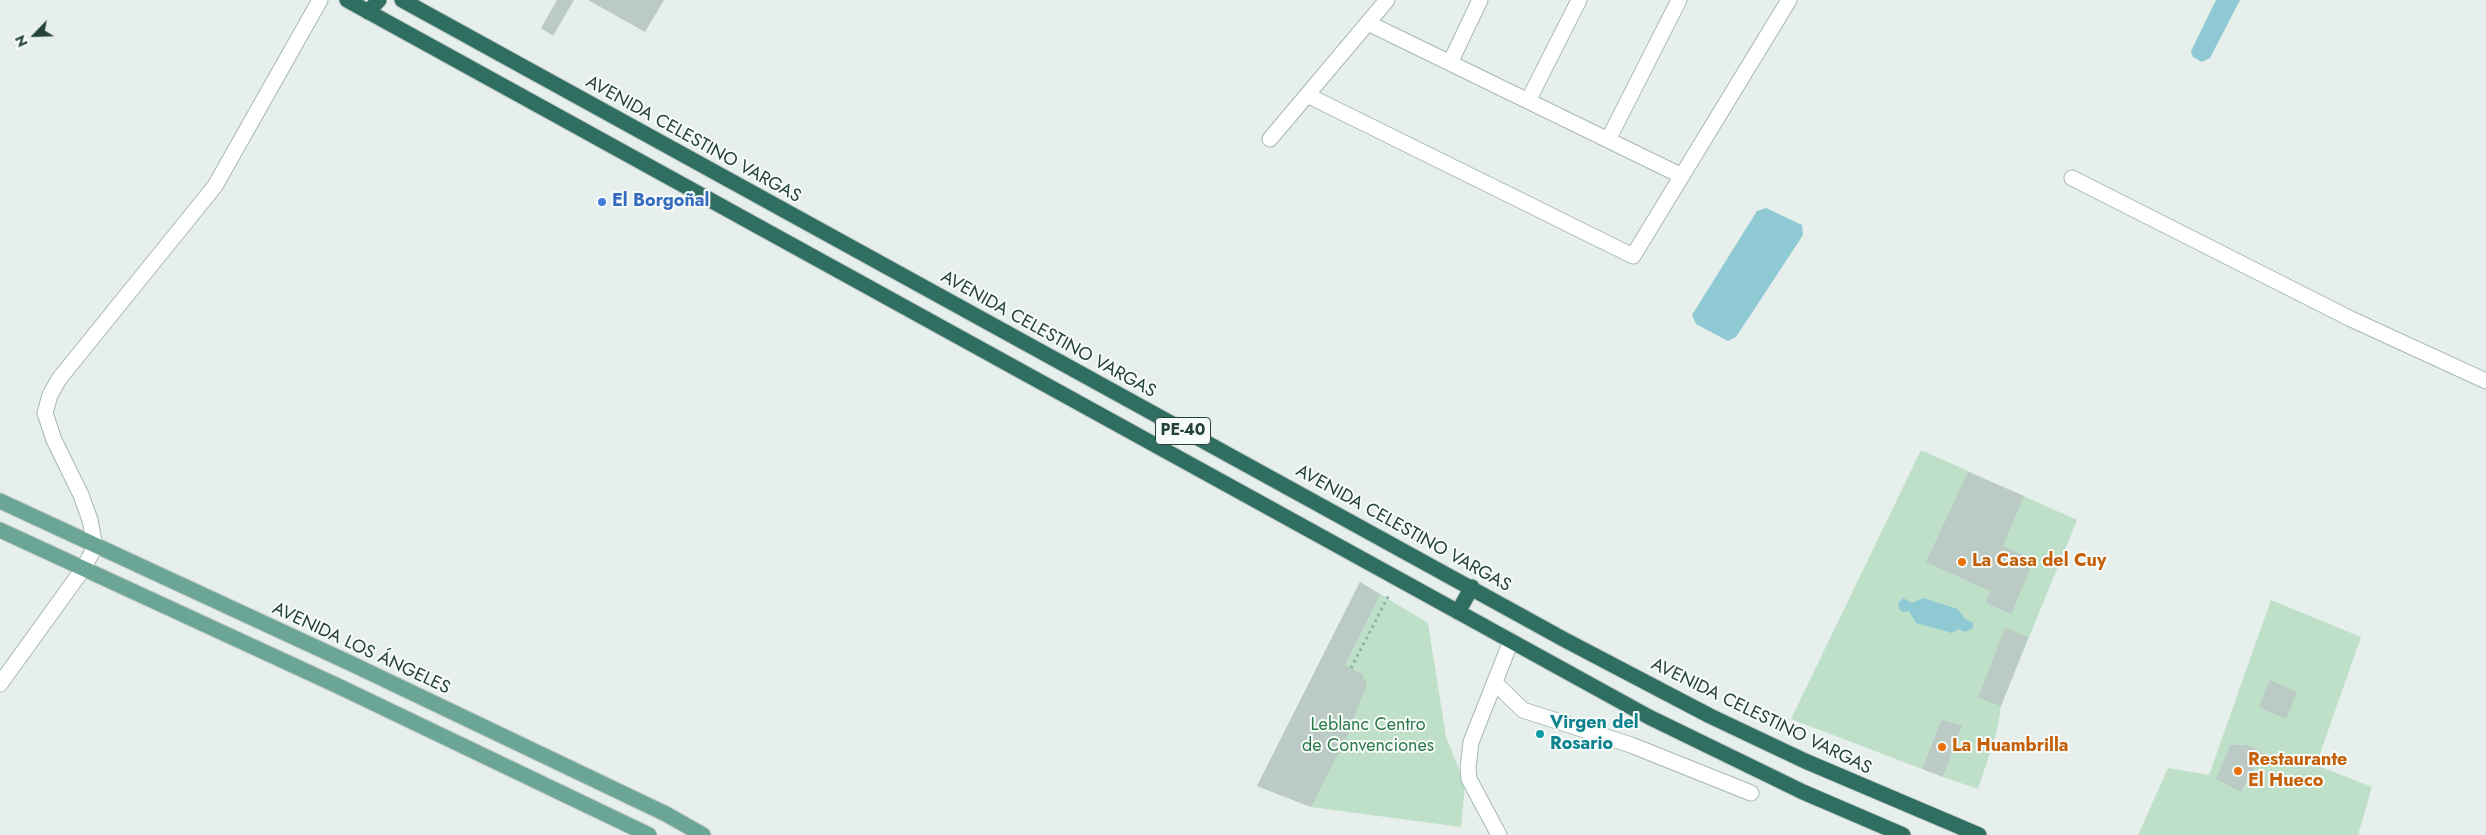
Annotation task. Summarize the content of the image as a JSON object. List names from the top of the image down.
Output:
{
  "streets": {
    "highway": ["AVENIDA CELESTINO VARGAS", "PE-40"],
    "main road": ["AVENIDA LOS ÁNGELES"]
  },
  "parks": ["Leblanc Centro de Convenciones"],
  "places": [
    "El Borgoñal",
    "La Casa del Cuy",
    "Virgen del Rosario",
    "La Huambrilla",
    "Restaurante El Hueco"
  ],
  "north": "bottom left"
}
